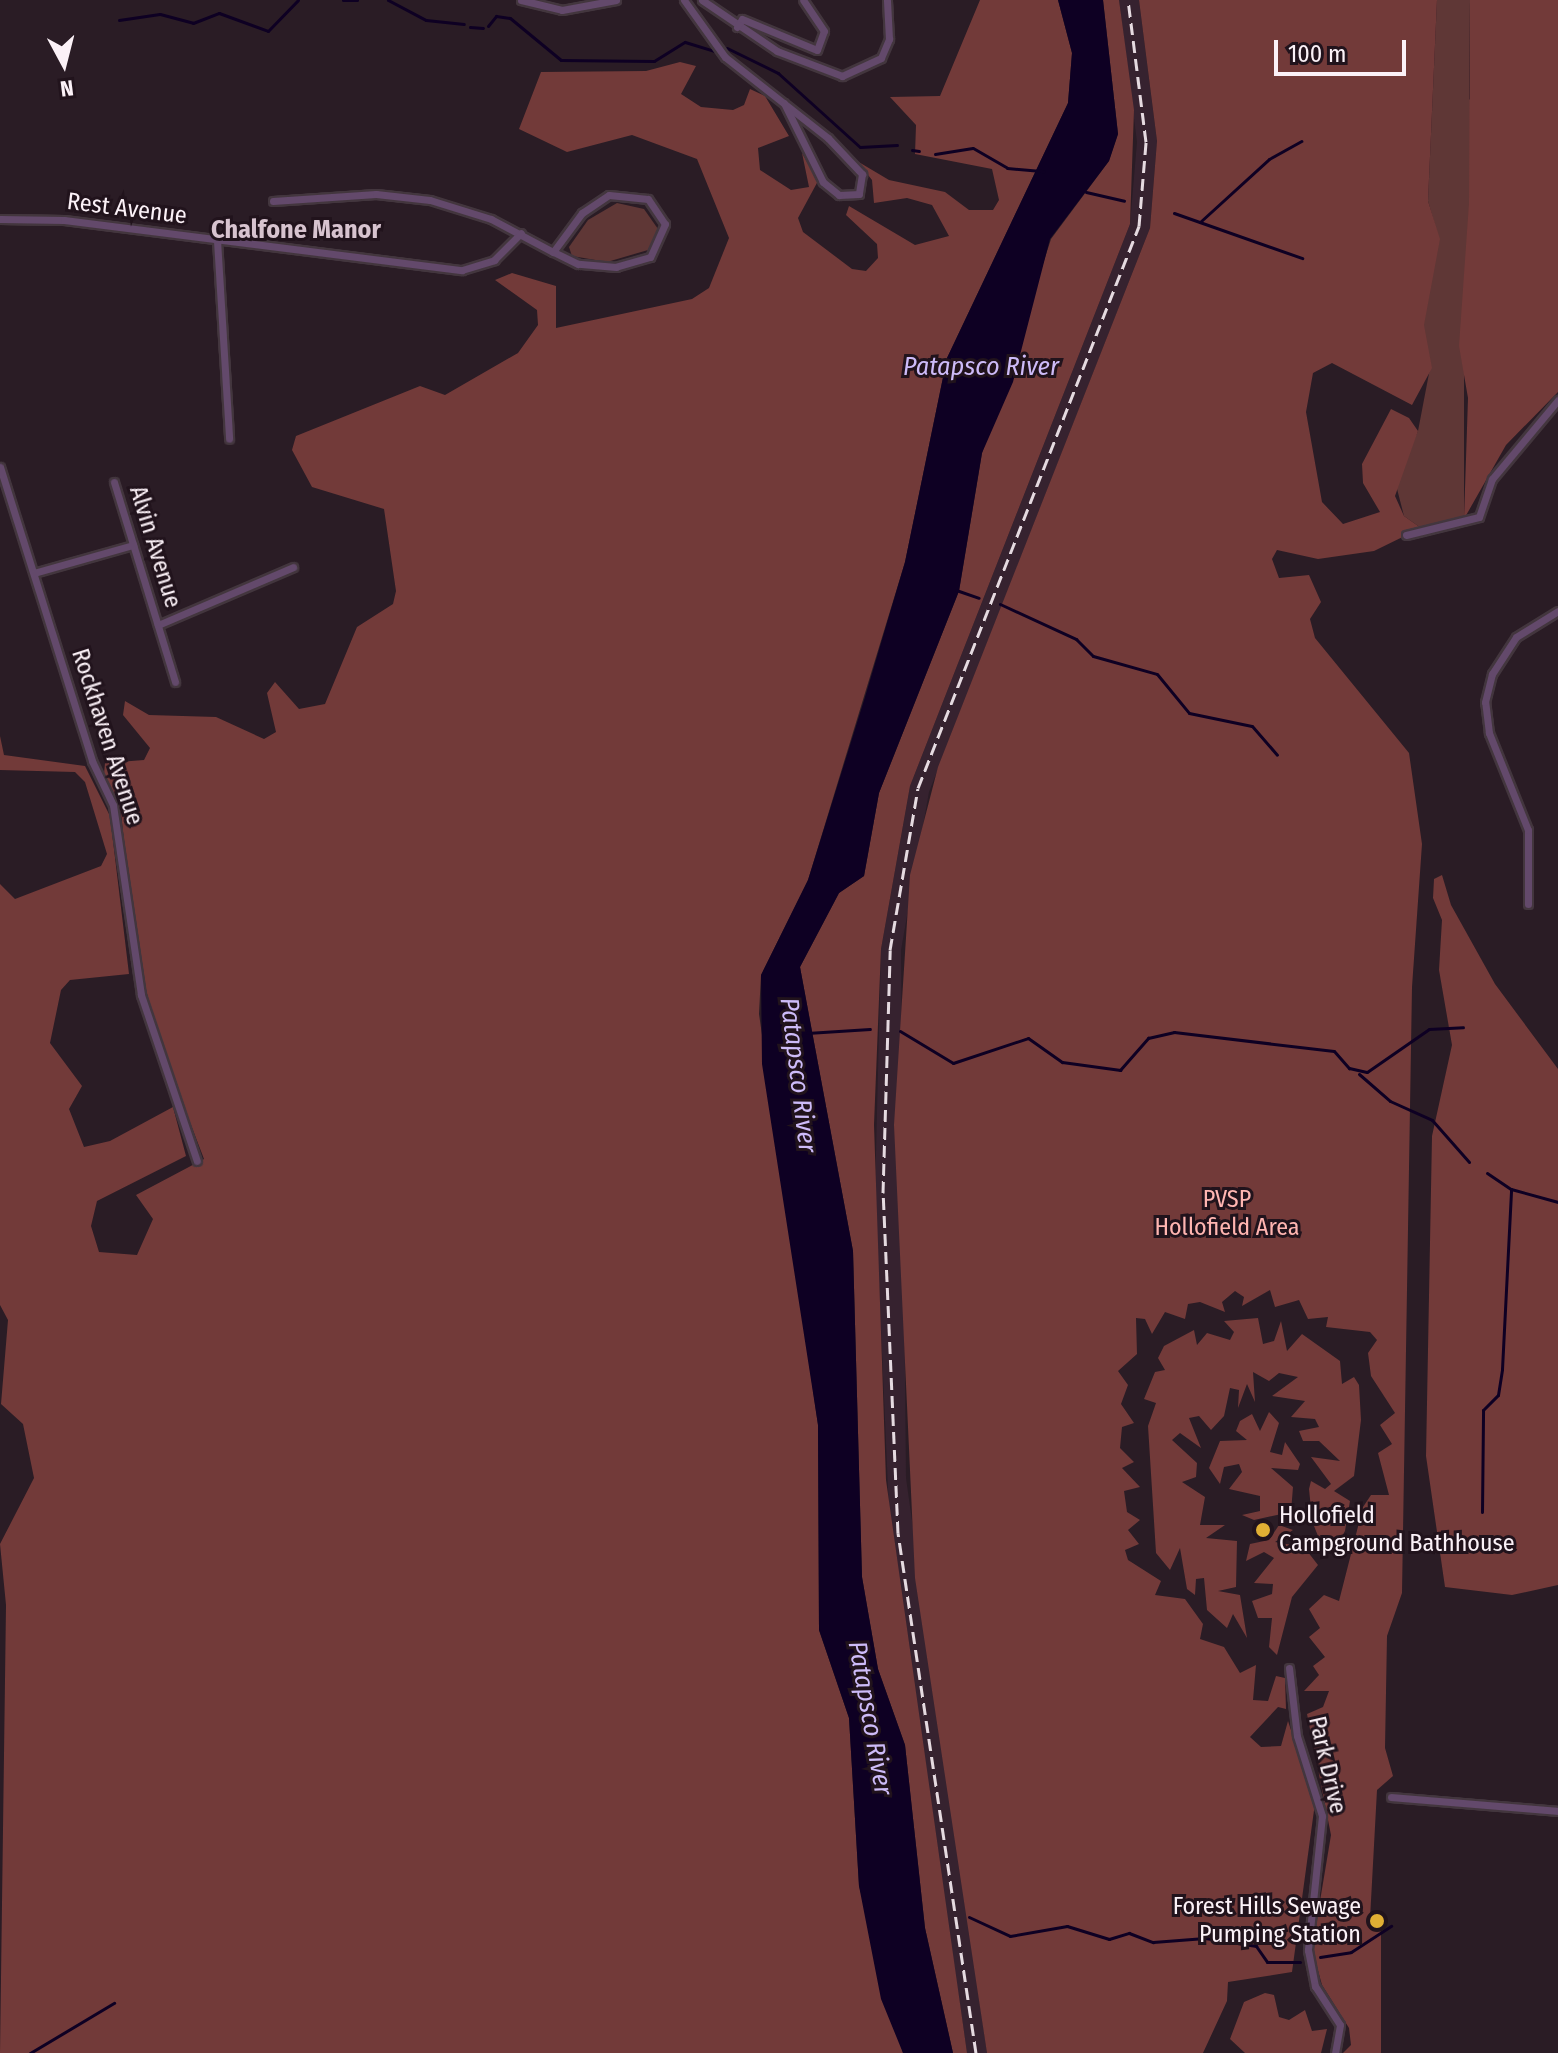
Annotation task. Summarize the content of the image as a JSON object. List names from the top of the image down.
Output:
{
  "streets": {
    "street": [
      "Rest Avenue",
      "Alvin Avenue",
      "Rockhaven Avenue",
      "Park Drive"
    ]
  },
  "districts": ["Chalfone Manor"],
  "water": ["Patapsco River"],
  "parks": ["PVSP Hollofield Area"],
  "places": ["Hollofield Campground Bathhouse", "Forest Hills Sewage Pumping Station"],
  "scale_bar": "100 m",
  "north": "bottom"
}
